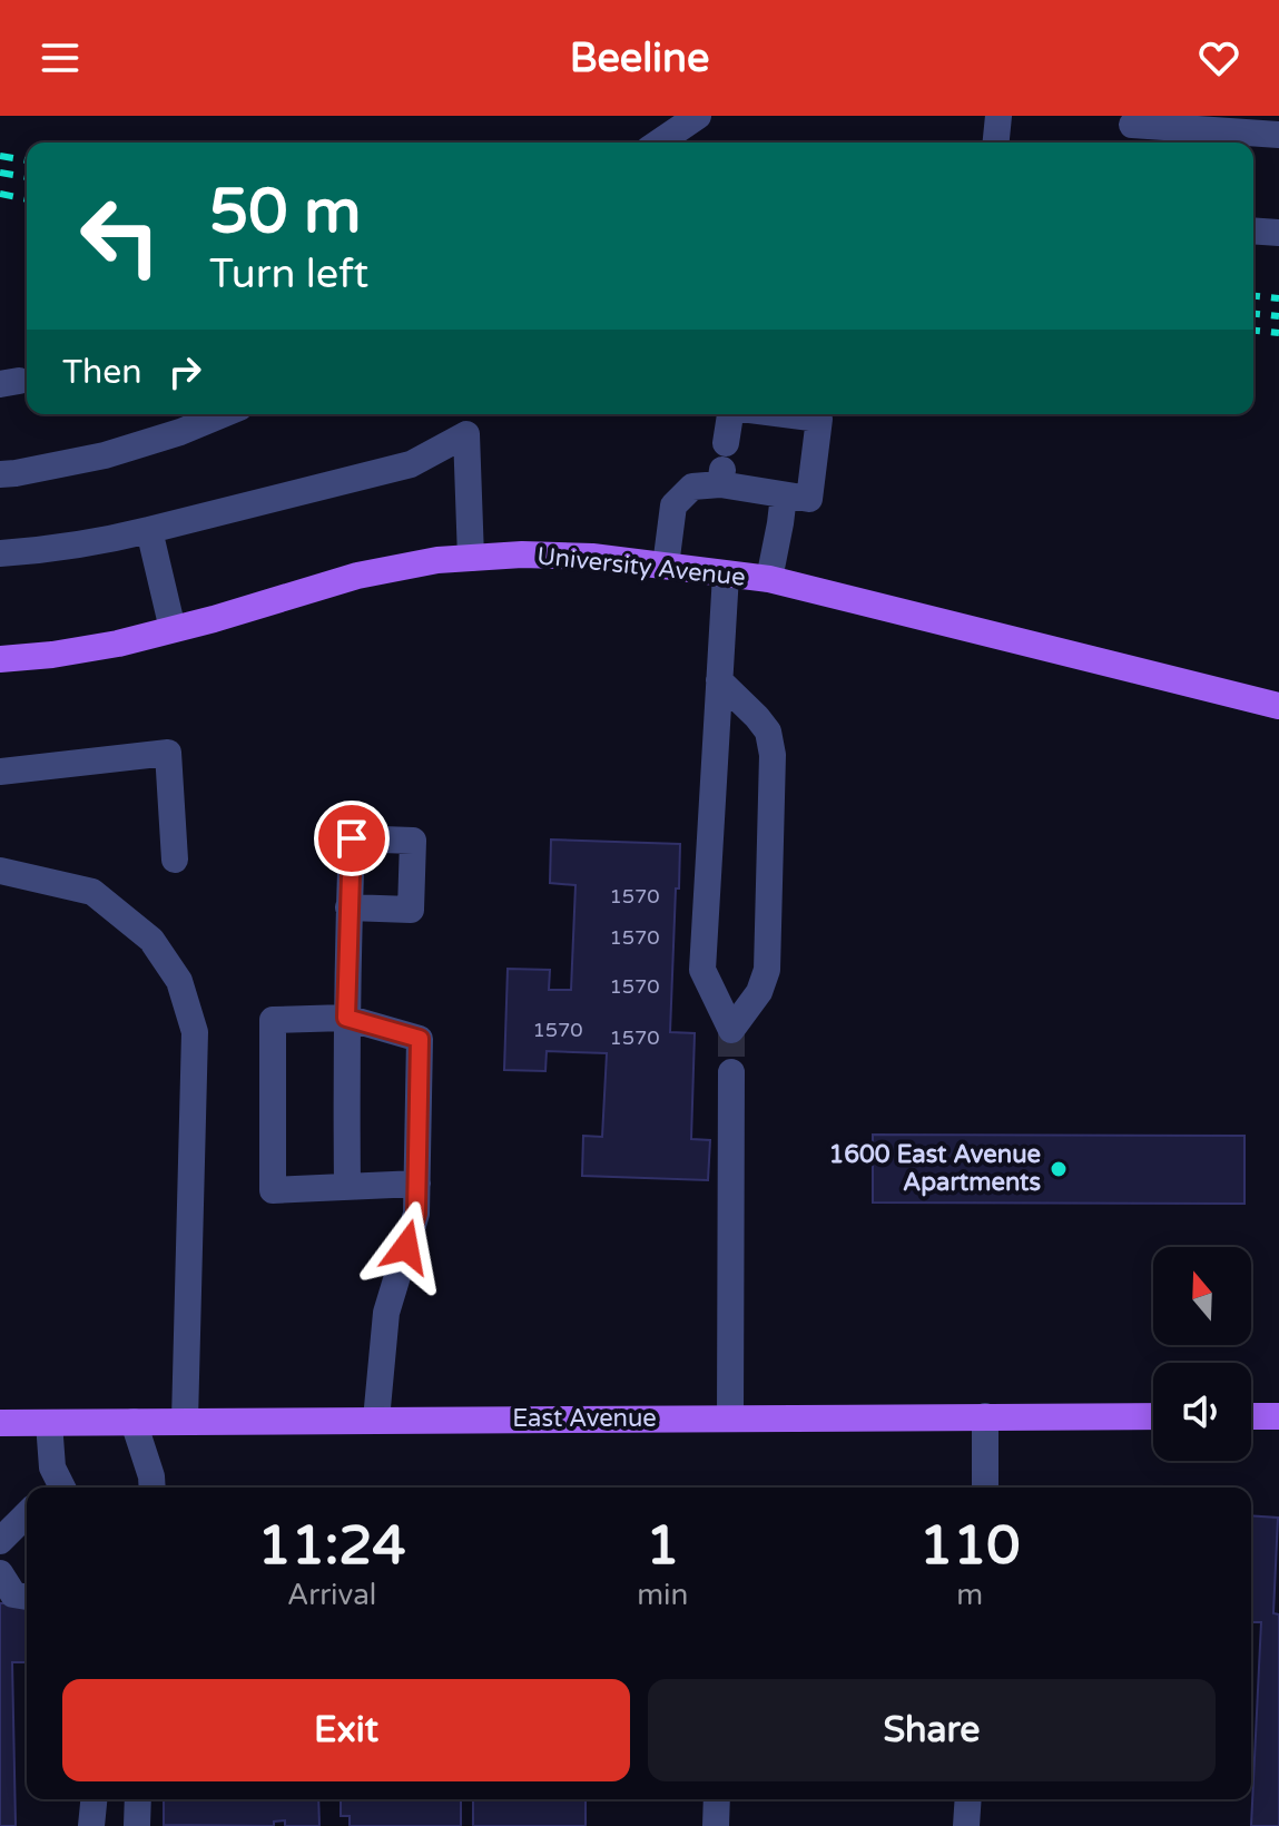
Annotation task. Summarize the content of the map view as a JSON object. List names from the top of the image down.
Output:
{
  "streets": {
    "main road": ["University Avenue", "East Avenue"]
  },
  "places": ["1600 East Avenue Apartments"],
  "house_numbers": [
    "1570",
    "1570",
    "1570",
    "1570",
    "1570"
  ],
  "north": "top",
  "page": {
    "header": "Beeline",
    "turn": ["50 m", "Turn left"],
    "then": "Then",
    "eta": [
      "11:24",
      "Arrival",
      "1",
      "min",
      "110",
      "m"
    ],
    "buttons": ["Exit", "Share"]
  }
}
